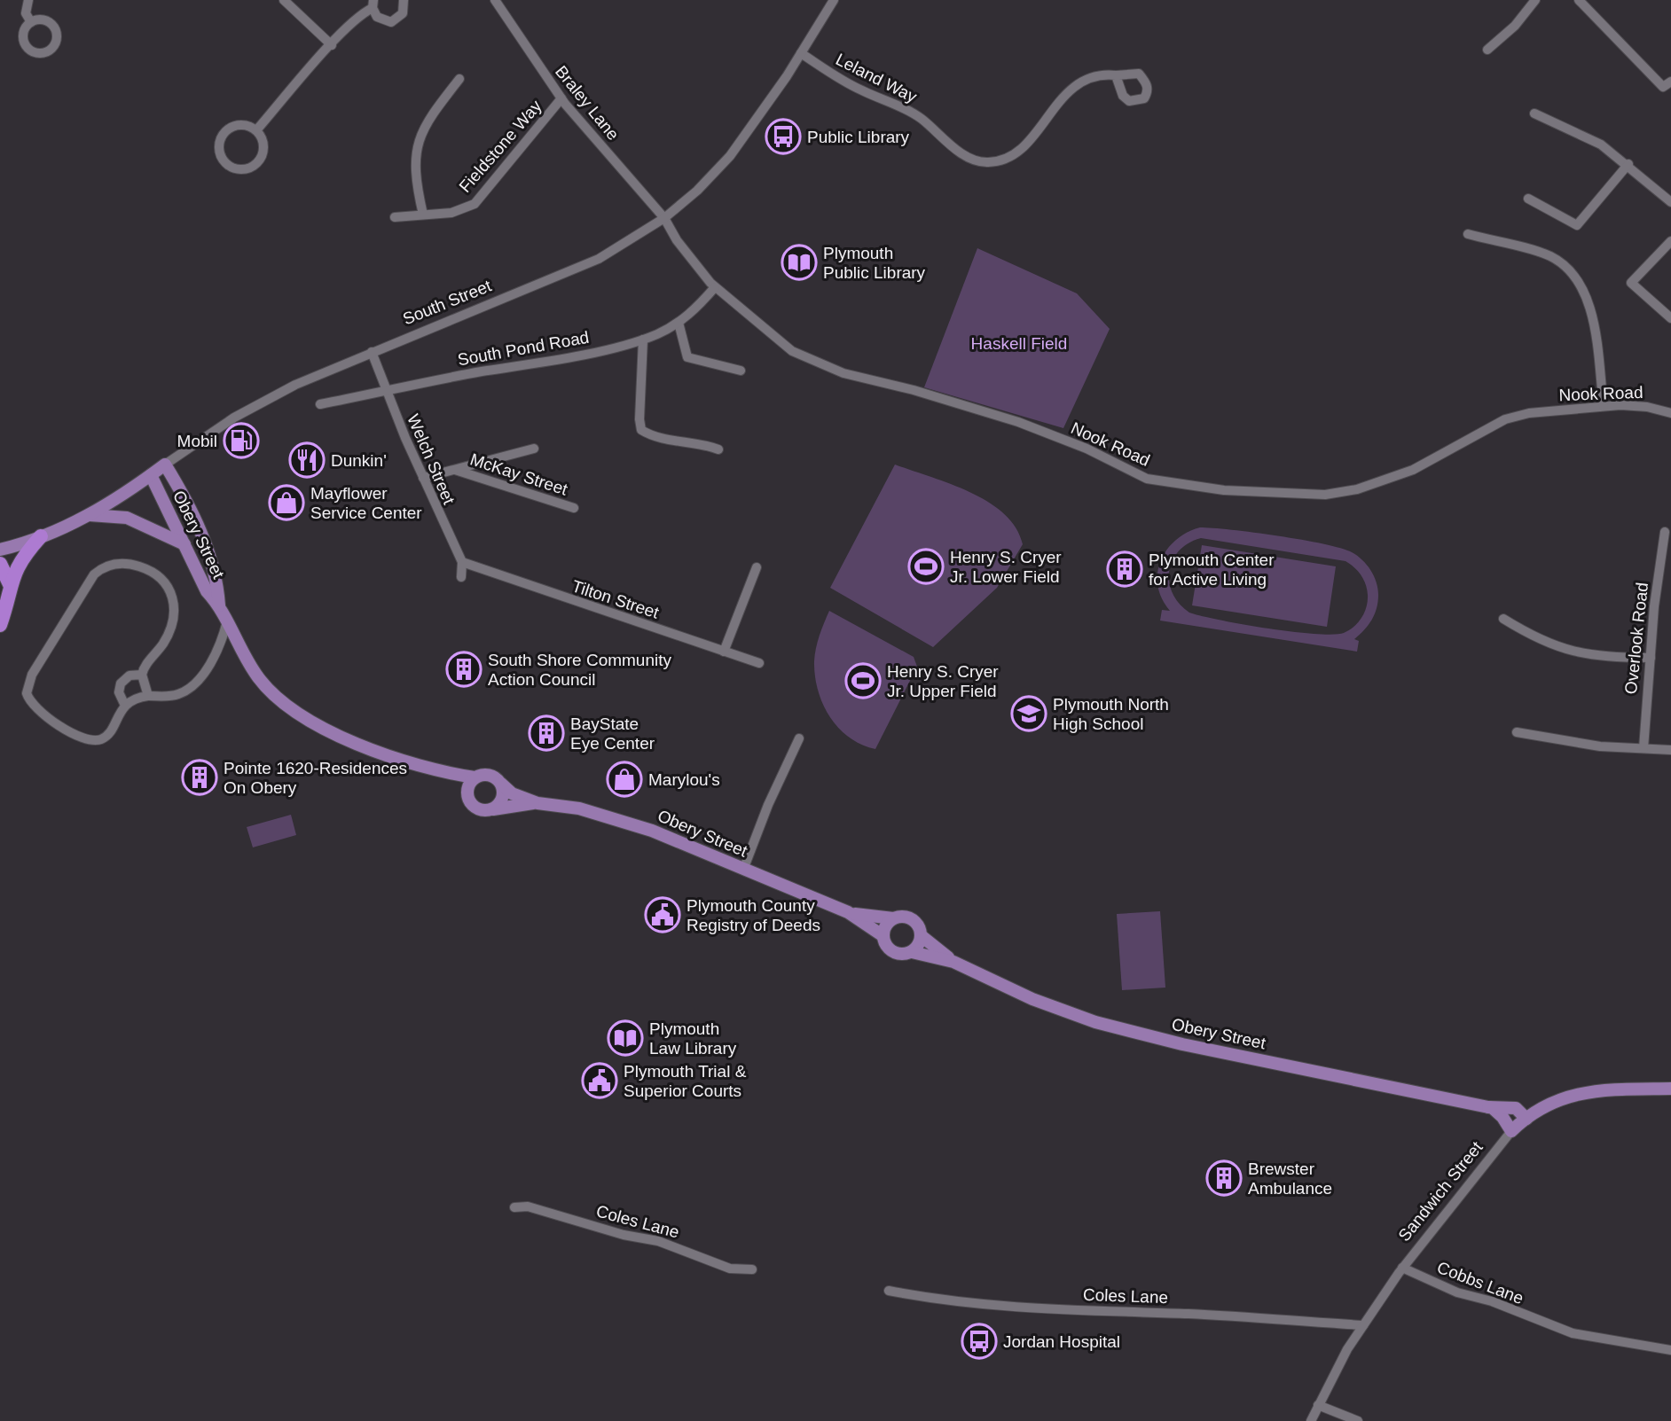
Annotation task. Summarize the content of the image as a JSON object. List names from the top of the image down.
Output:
{
  "streets": {
    "main road": ["South Street", "Obery Street", "Sandwich Street"],
    "street": [
      "Leland Way",
      "Braley Lane",
      "Fieldstone Way",
      "South Pond Road",
      "Nook Road",
      "Welch Street",
      "McKay Street",
      "Tilton Street",
      "Overlook Road",
      "Coles Lane",
      "Cobbs Lane"
    ]
  },
  "crossings": [
    ["Leland Way", "South Street"],
    ["Braley Lane", "Fieldstone Way"],
    ["Braley Lane", "South Street"],
    ["Braley Lane", "Nook Road"],
    ["South Street", "Nook Road"],
    ["South Street", "Welch Street"],
    ["South Street", "Obery Street"],
    ["South Pond Road", "Nook Road"],
    ["South Pond Road", "Welch Street"],
    ["Welch Street", "Tilton Street"],
    ["Obery Street", "Sandwich Street"],
    ["Sandwich Street", "Coles Lane"],
    ["Sandwich Street", "Cobbs Lane"]
  ],
  "parks": ["Haskell Field"],
  "places": {
    "bus stop": ["Public Library", "Jordan Hospital"],
    "library": ["Plymouth Public Library", "Plymouth Law Library"],
    "fuel station": ["Mobil"],
    "restaurant": ["Dunkin'"],
    "shop": ["Mayflower Service Center", "Marylou's"],
    "sports": ["Henry S. Cryer Jr. Lower Field", "Henry S. Cryer Jr. Upper Field"],
    "building": [
      "Plymouth Center for Active Living",
      "South Shore Community Action Council",
      "BayState Eye Center",
      "Pointe 1620-Residences On Obery",
      "Brewster Ambulance"
    ],
    "school or university": ["Plymouth North High School"],
    "public building": ["Plymouth County Registry of Deeds", "Plymouth Trial & Superior Courts"]
  }
}
